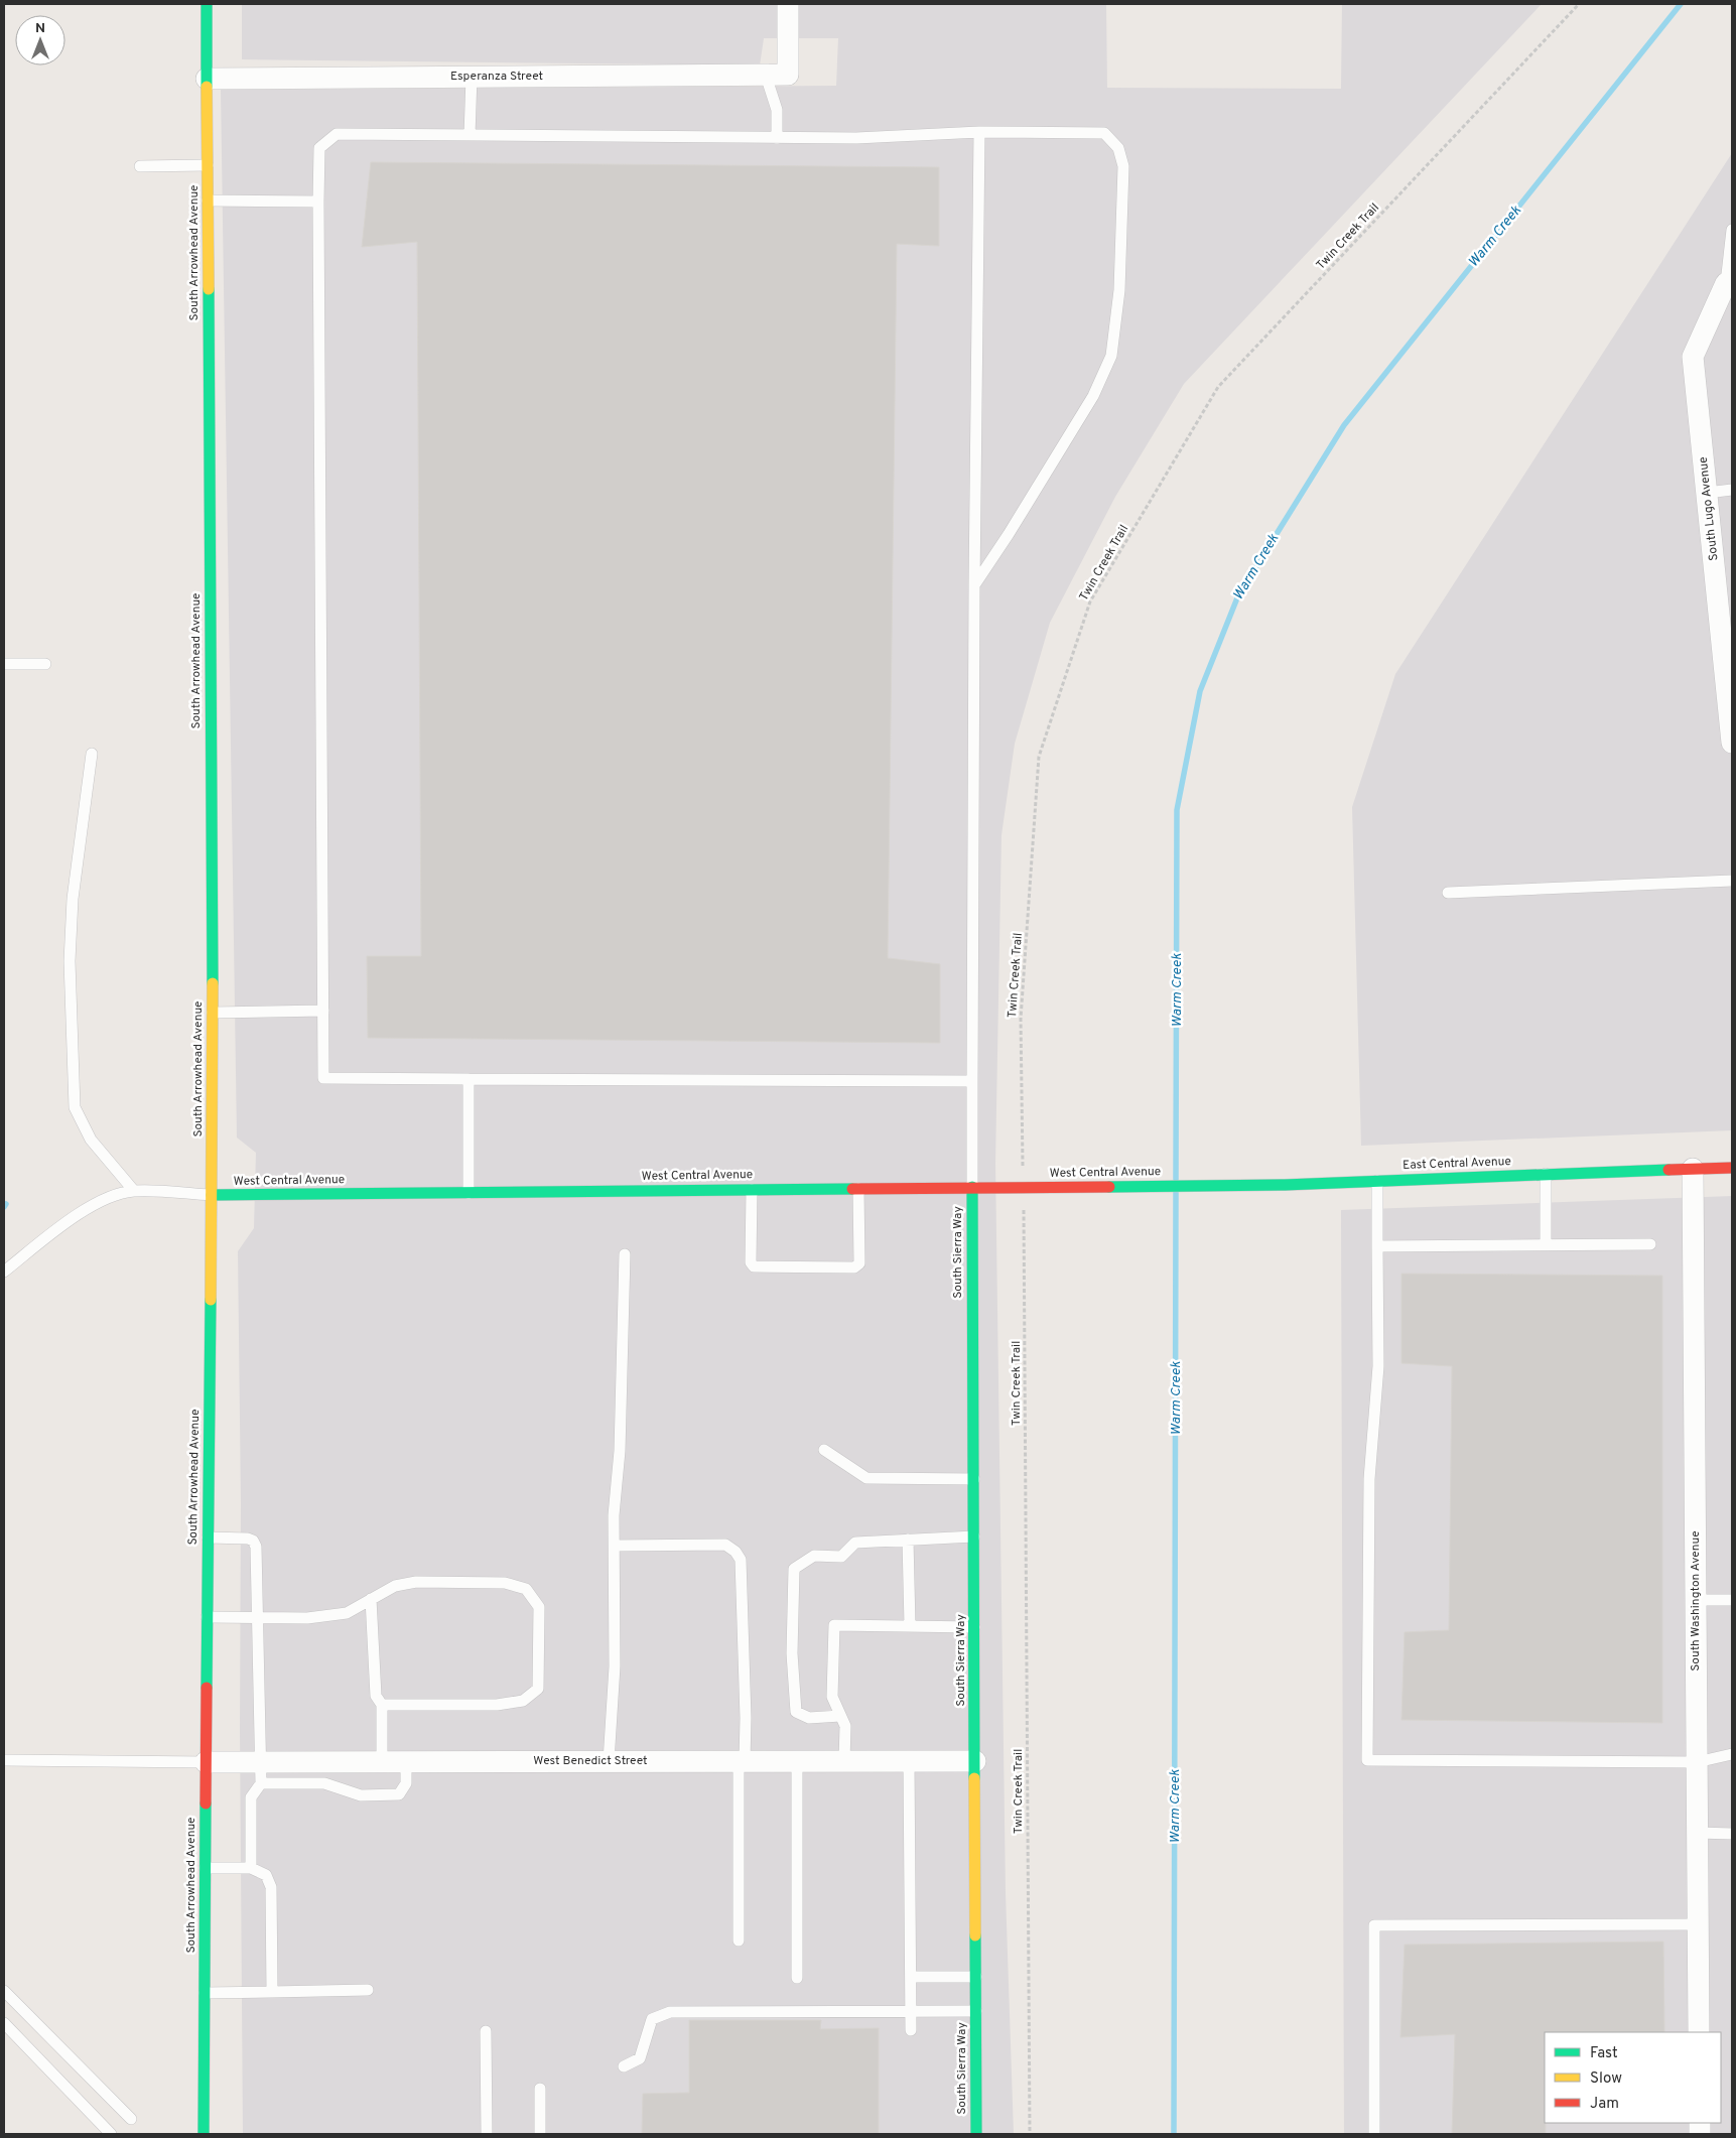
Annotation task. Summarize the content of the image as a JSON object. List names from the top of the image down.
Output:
{
  "streets": {
    "street": [
      "Esperanza Street",
      "South Arrowhead Avenue",
      "South Lugo Avenue",
      "East Central Avenue",
      "West Central Avenue",
      "South Sierra Way",
      "South Washington Avenue",
      "West Benedict Street"
    ],
    "path": ["Twin Creek Trail"]
  },
  "crossings": [
    ["Esperanza Street", "South Arrowhead Avenue"],
    ["Twin Creek Trail", "West Central Avenue"],
    ["South Arrowhead Avenue", "West Central Avenue"],
    ["South Arrowhead Avenue", "West Benedict Street"],
    ["East Central Avenue", "West Central Avenue"],
    ["East Central Avenue", "South Washington Avenue"],
    ["West Central Avenue", "South Sierra Way"],
    ["South Sierra Way", "West Benedict Street"]
  ],
  "water": ["Warm Creek"],
  "legend": ["Fast", "Slow", "Jam"],
  "north": "top"
}
